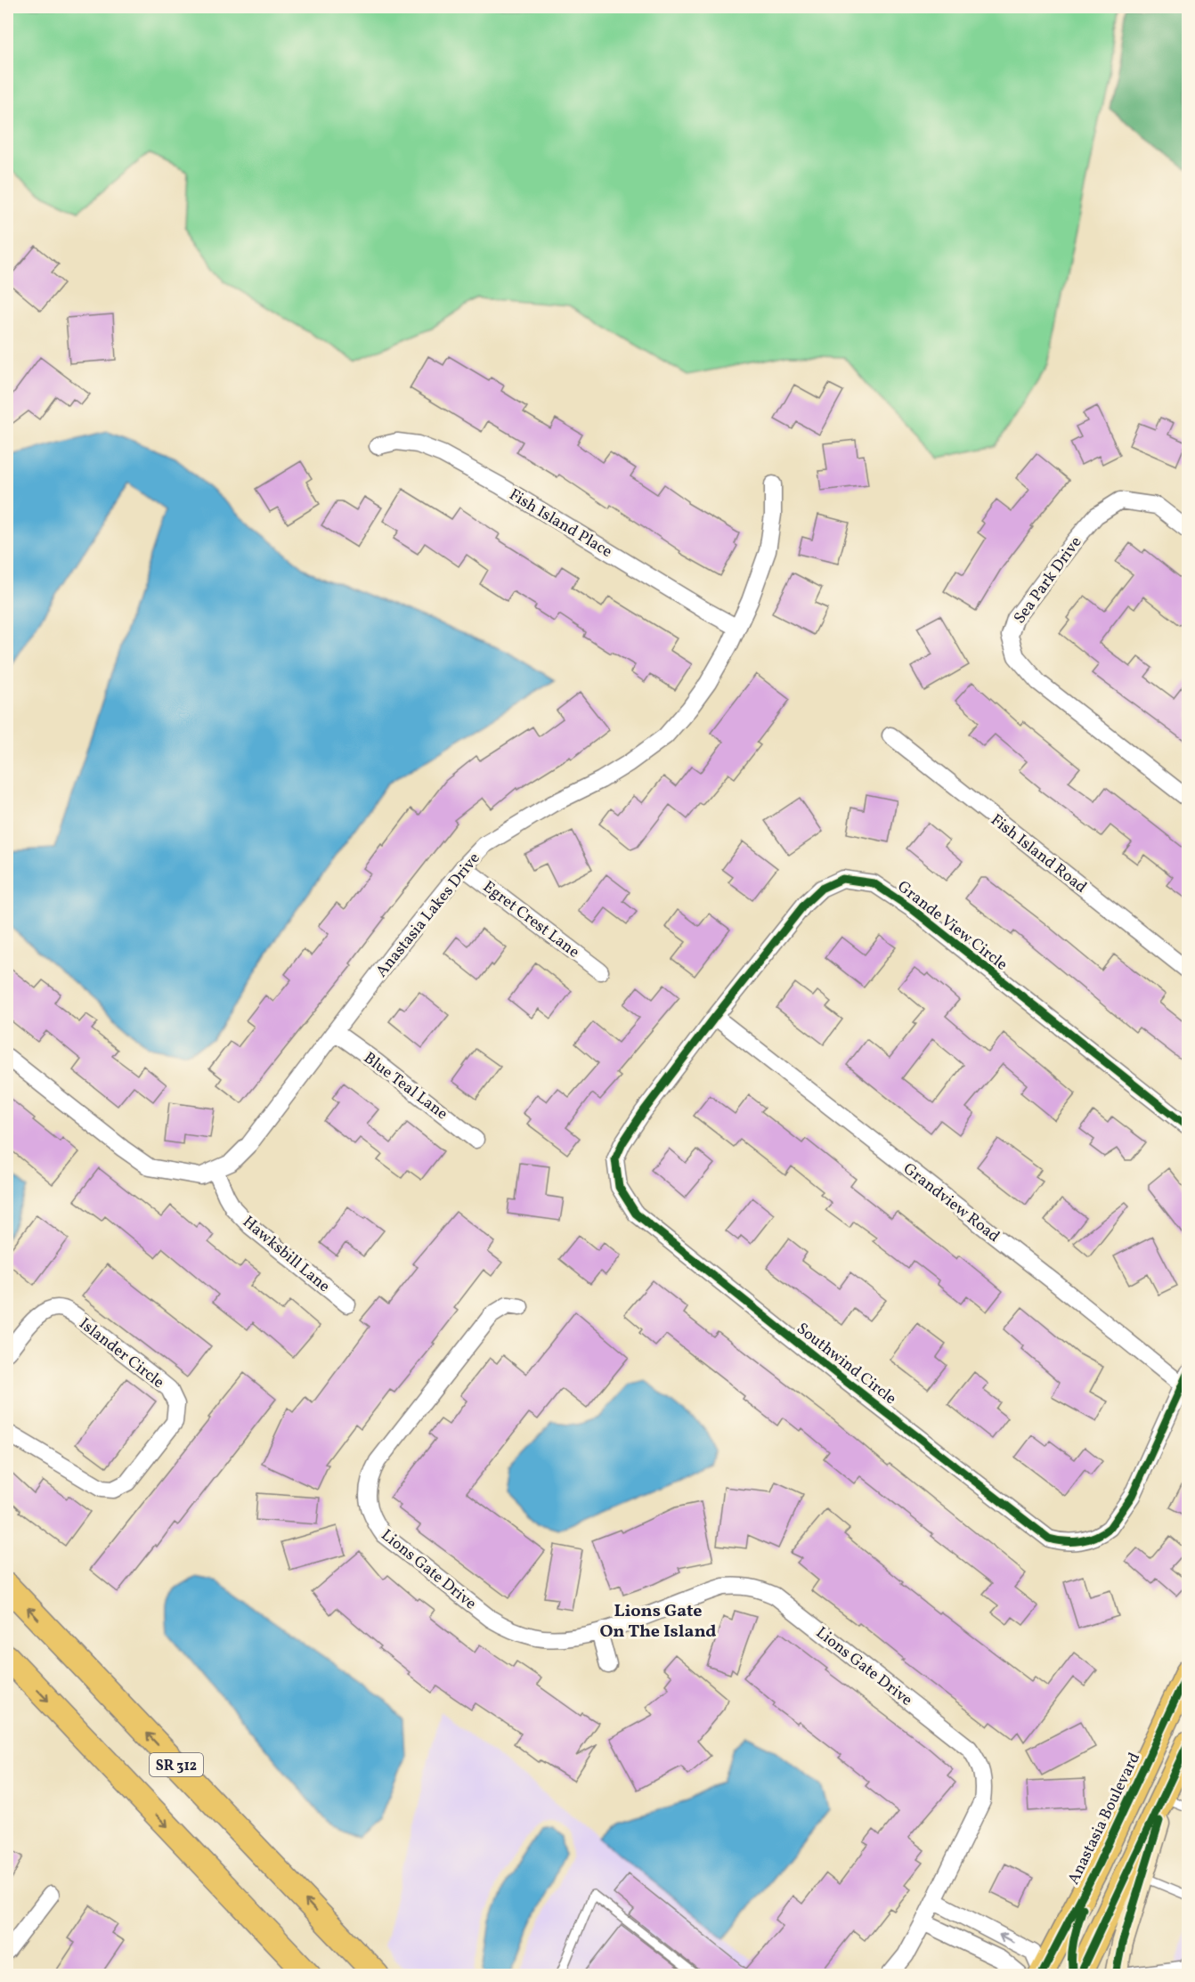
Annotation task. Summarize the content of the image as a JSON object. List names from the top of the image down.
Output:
{
  "streets": {
    "main road": ["SR 312", "Anastasia Boulevard"],
    "street": [
      "Fish Island Place",
      "Sea Park Drive",
      "Fish Island Road",
      "Anastasia Lakes Drive",
      "Egret Crest Lane",
      "Grande View Circle",
      "Blue Teal Lane",
      "Grandview Road",
      "Hawksbill Lane",
      "Islander Circle",
      "Southwind Circle",
      "Lions Gate Drive"
    ]
  },
  "crossings": [
    ["Fish Island Place", "Anastasia Lakes Drive"],
    ["Anastasia Lakes Drive", "Egret Crest Lane"],
    ["Anastasia Lakes Drive", "Blue Teal Lane"],
    ["Anastasia Lakes Drive", "Hawksbill Lane"],
    ["Grande View Circle", "Grandview Road"],
    ["Grande View Circle", "Southwind Circle"],
    ["Grandview Road", "Southwind Circle"]
  ],
  "districts": ["Lions Gate On The Island"]
}
